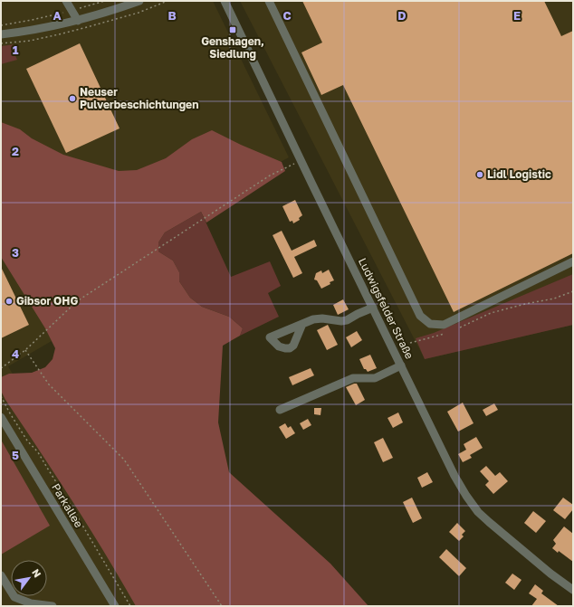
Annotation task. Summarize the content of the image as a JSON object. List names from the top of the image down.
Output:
{
  "streets": {
    "street": ["Ludwigsfelder Straße", "Parkallee"]
  },
  "places": {
    "transit": ["Genshagen, Siedlung"],
    "other": ["Neuser Pulverbeschichtungen", "Lidl Logistic", "Gibsor OHG"]
  },
  "north": "top right",
  "grid": {
    "columns": [
      "A",
      "B",
      "C",
      "D",
      "E"
    ],
    "rows": [
      "1",
      "2",
      "3",
      "4",
      "5"
    ]
  }
}
